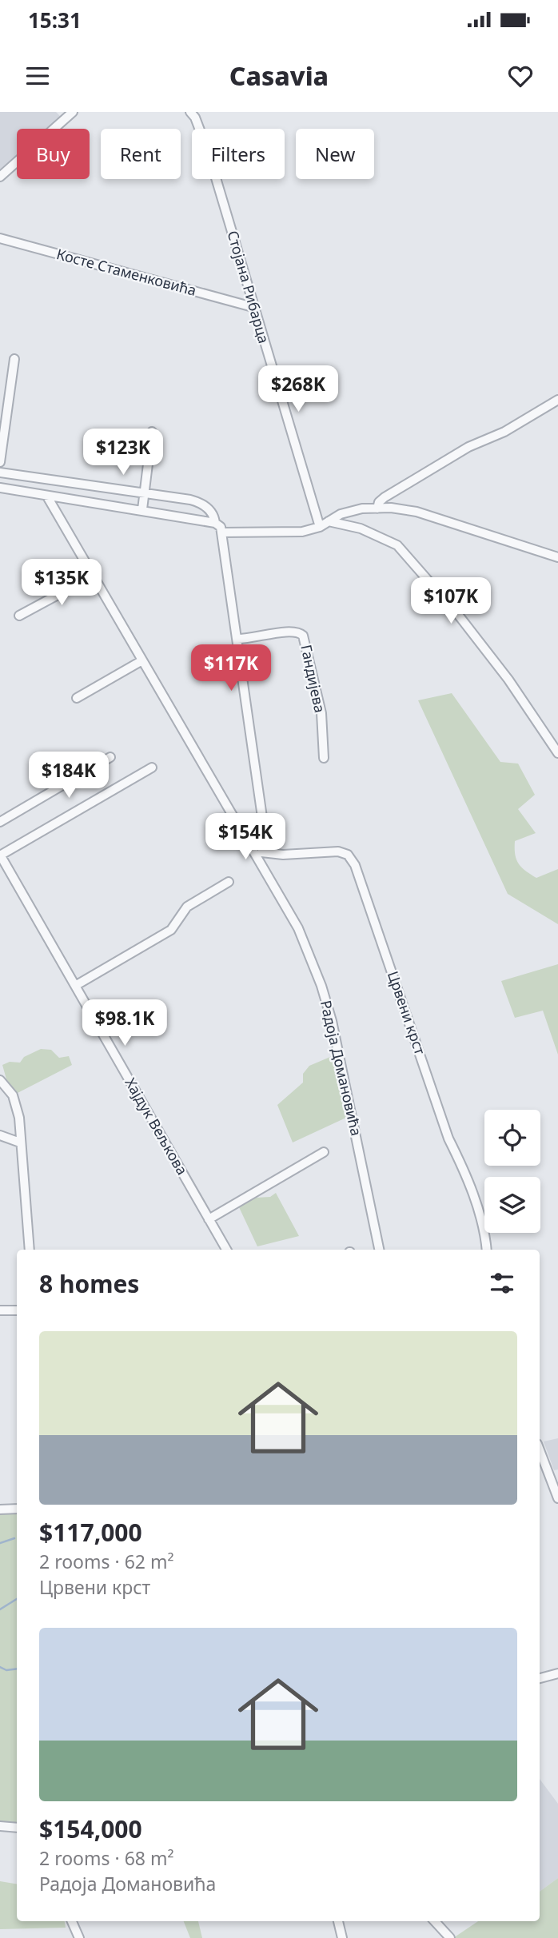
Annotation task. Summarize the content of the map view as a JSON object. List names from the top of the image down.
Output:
{
  "streets": {
    "street": [
      "Косте Стаменковића",
      "Стојана Рибарца",
      "Гандијева",
      "Црвени крст",
      "Радоја Домановића",
      "Хајдук Вељкова"
    ]
  },
  "crossings": [
    ["Косте Стаменковића", "Стојана Рибарца"],
    ["Црвени крст", "Радоја Домановића"]
  ],
  "page": {
    "status": "15:31",
    "header": "Casavia",
    "chip": [
      "Buy",
      "Rent",
      "Filters",
      "New"
    ],
    "price": [
      "$268K",
      "$123K",
      "$135K",
      "$107K",
      "$117K",
      "$184K",
      "$154K",
      "$98.1K"
    ],
    "heading": "8 homes",
    "list": [
      {
        "name": "$117,000",
        "note": "2 rooms · 62 m² · Црвени крст"
      },
      {
        "name": "$154,000",
        "note": "2 rooms · 68 m² · Радоја Домановића"
      }
    ]
  }
}
